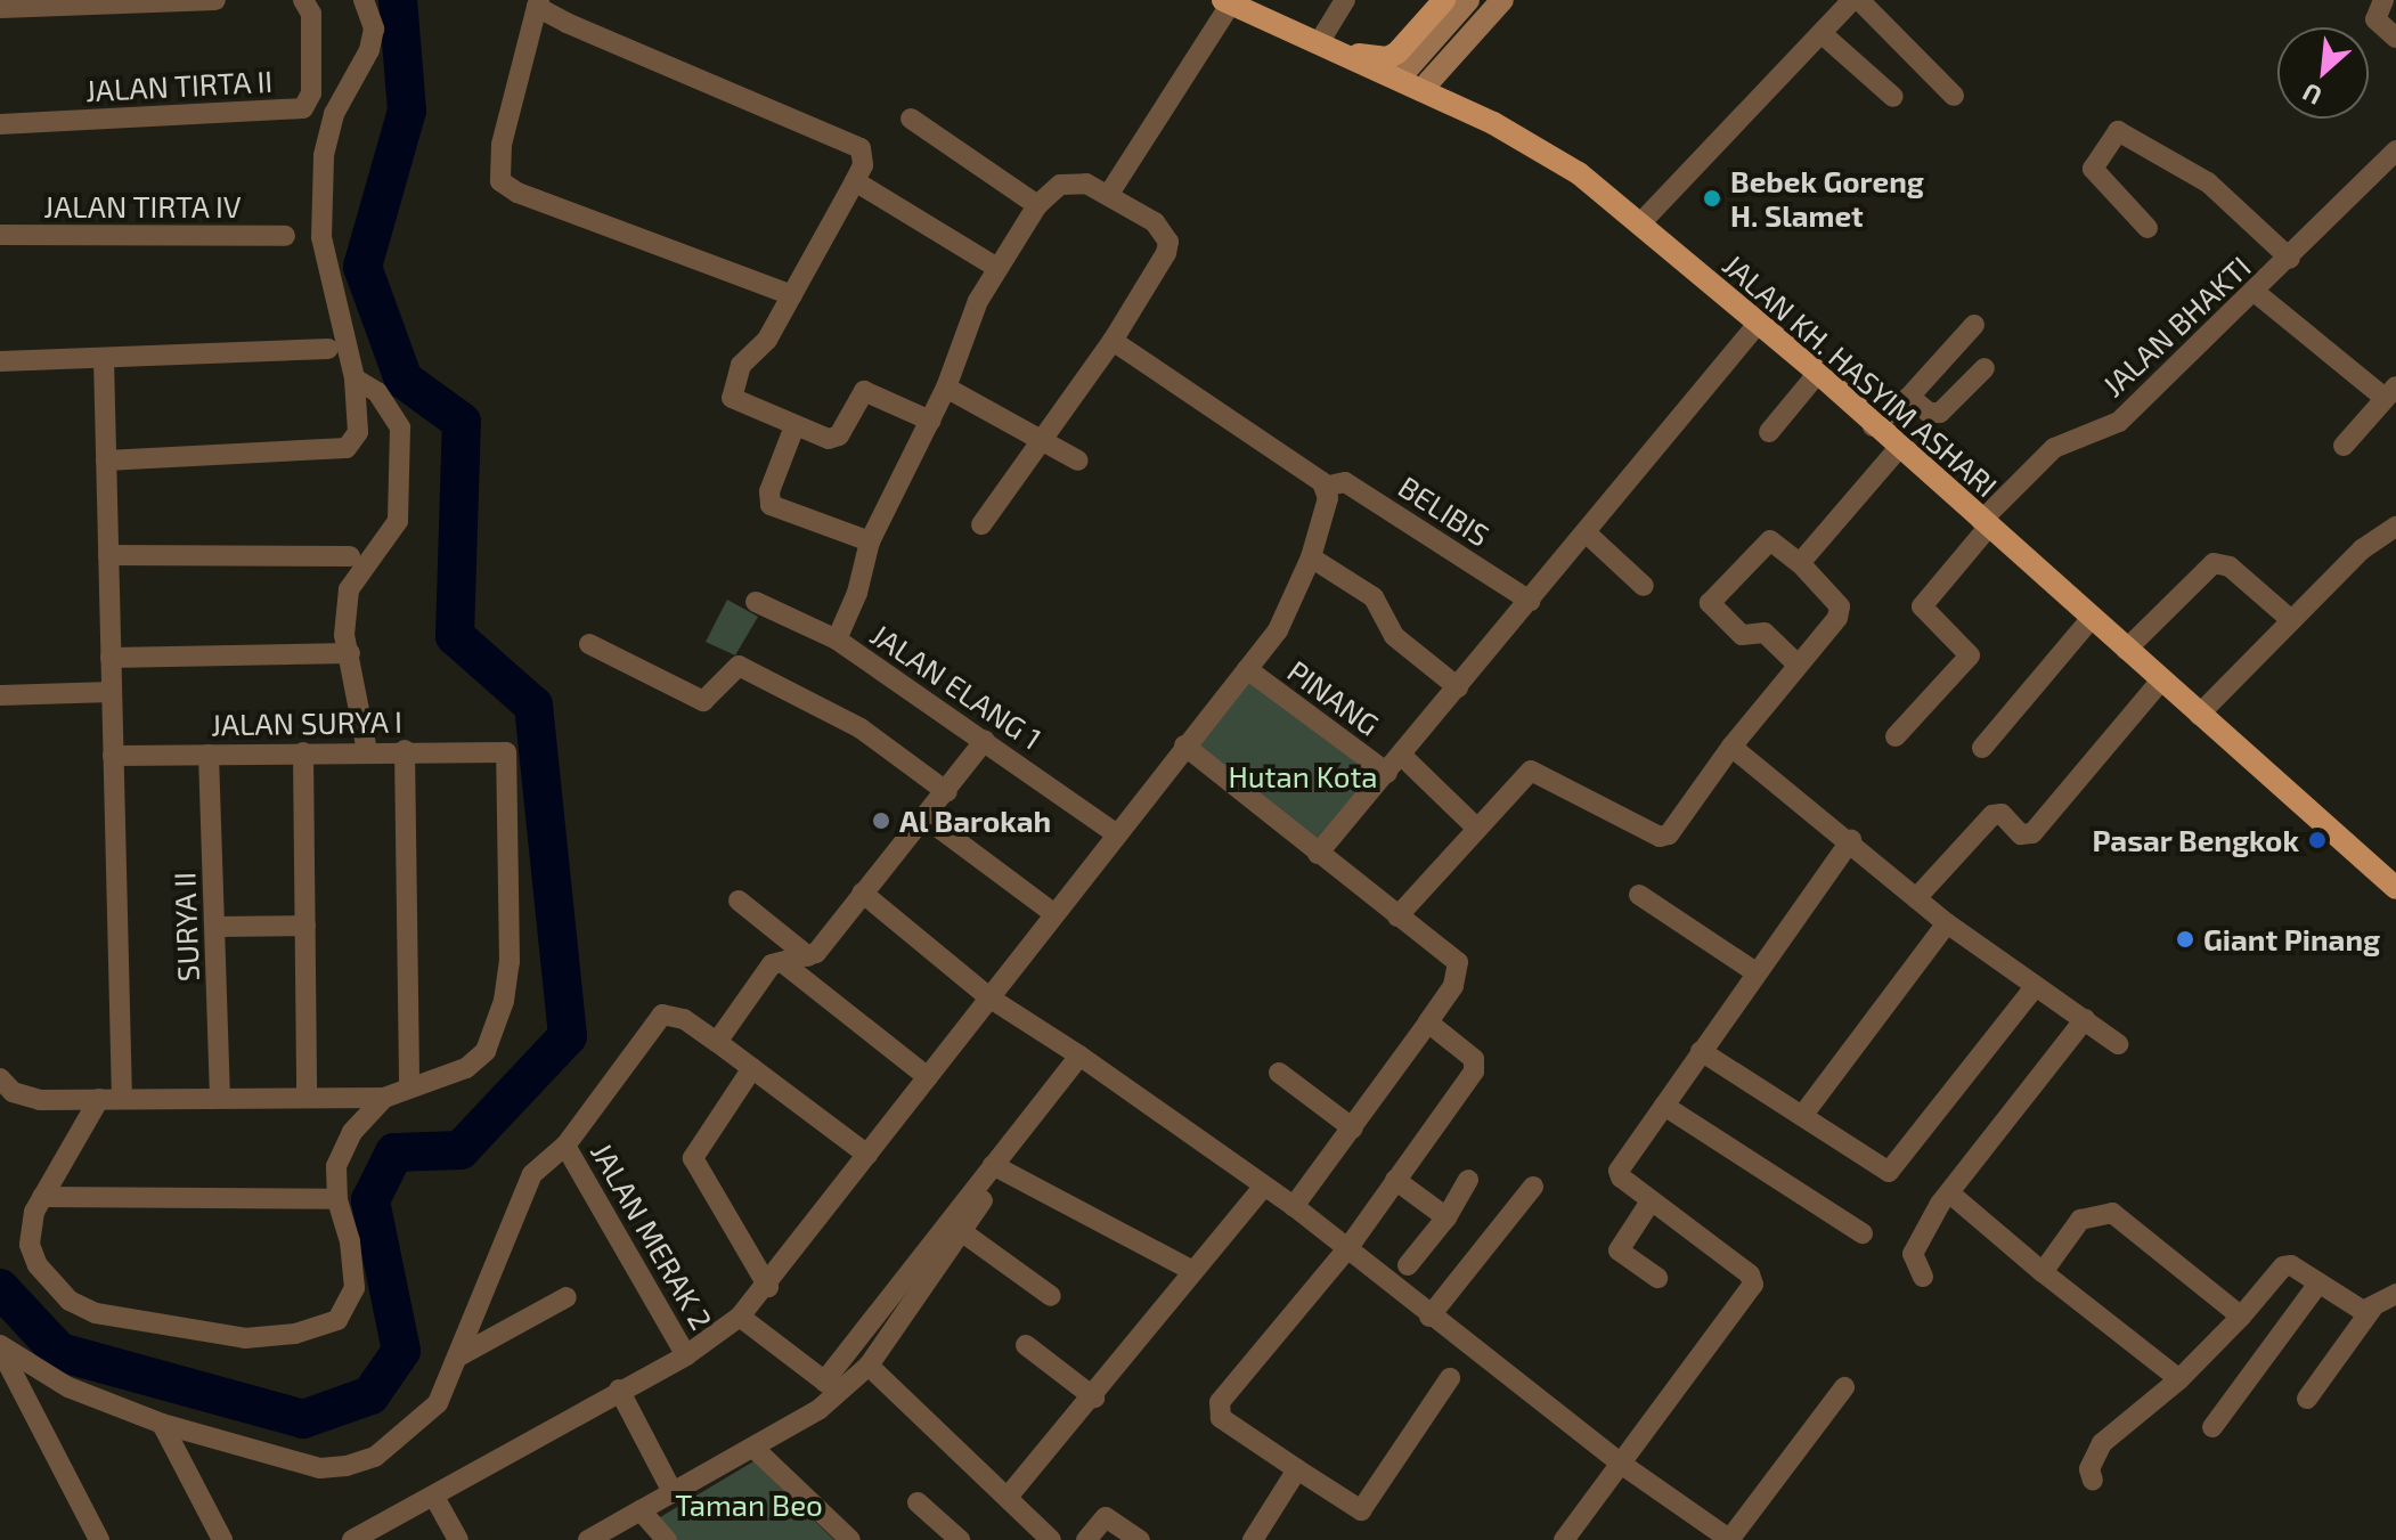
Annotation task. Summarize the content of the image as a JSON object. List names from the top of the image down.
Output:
{
  "streets": {
    "main road": ["JALAN KH. HASYIM ASHARI"],
    "street": [
      "JALAN TIRTA II",
      "JALAN TIRTA IV",
      "JALAN BHAKTI",
      "BELIBIS",
      "JALAN ELANG 1",
      "PINANG",
      "JALAN SURYA I",
      "SURYA II",
      "JALAN MERAK 2"
    ]
  },
  "crossings": [
    ["JALAN BHAKTI", "JALAN KH. HASYIM ASHARI"],
    ["JALAN SURYA I", "SURYA II"]
  ],
  "parks": ["Hutan Kota", "Taman Beo"],
  "places": [
    "Bebek Goreng H. Slamet",
    "Al Barokah",
    "Pasar Bengkok",
    "Giant Pinang"
  ],
  "north": "bottom left"
}
